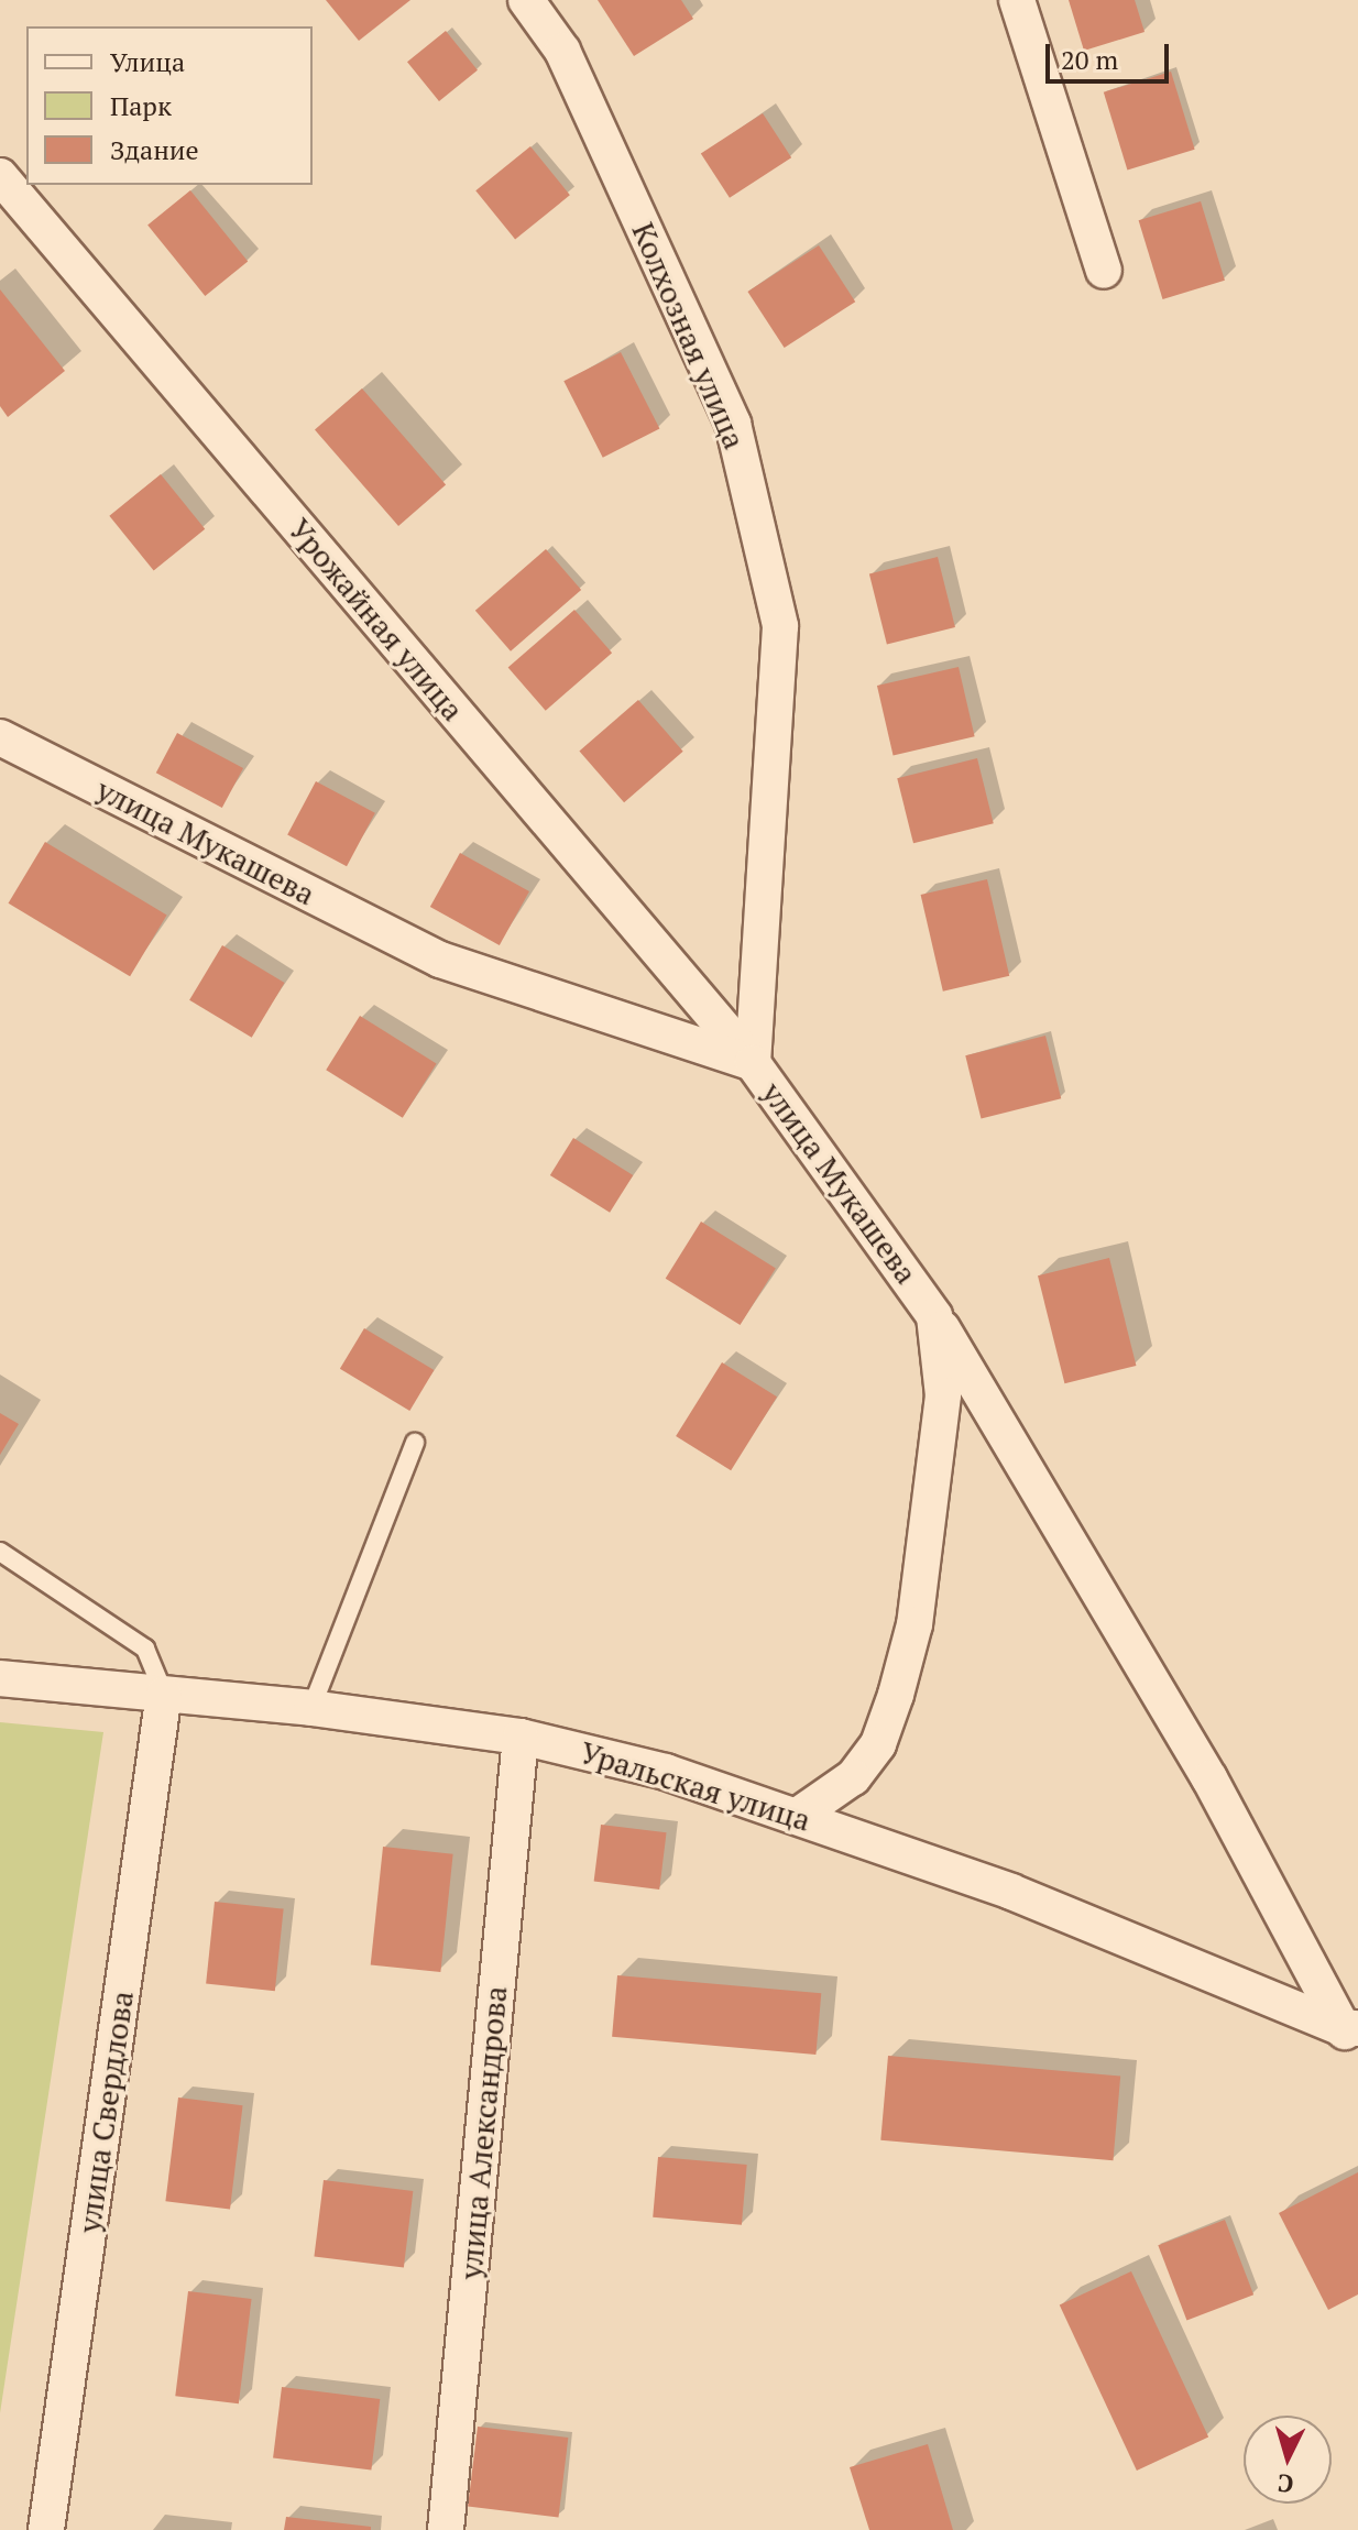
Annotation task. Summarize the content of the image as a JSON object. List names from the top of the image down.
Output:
{
  "streets": {
    "street": [
      "Колхозная улица",
      "Урожайная улица",
      "улица Мукашева",
      "Уральская улица",
      "улица Свердлова",
      "улица Александрова"
    ]
  },
  "crossings": [
    ["Колхозная улица", "Урожайная улица"],
    ["Колхозная улица", "улица Мукашева"],
    ["Урожайная улица", "улица Мукашева"],
    ["улица Мукашева", "Уральская улица"],
    ["Уральская улица", "улица Свердлова"],
    ["Уральская улица", "улица Александрова"]
  ],
  "legend": ["Улица", "Парк", "Здание"],
  "scale_bar": "20 m",
  "north": "bottom"
}
